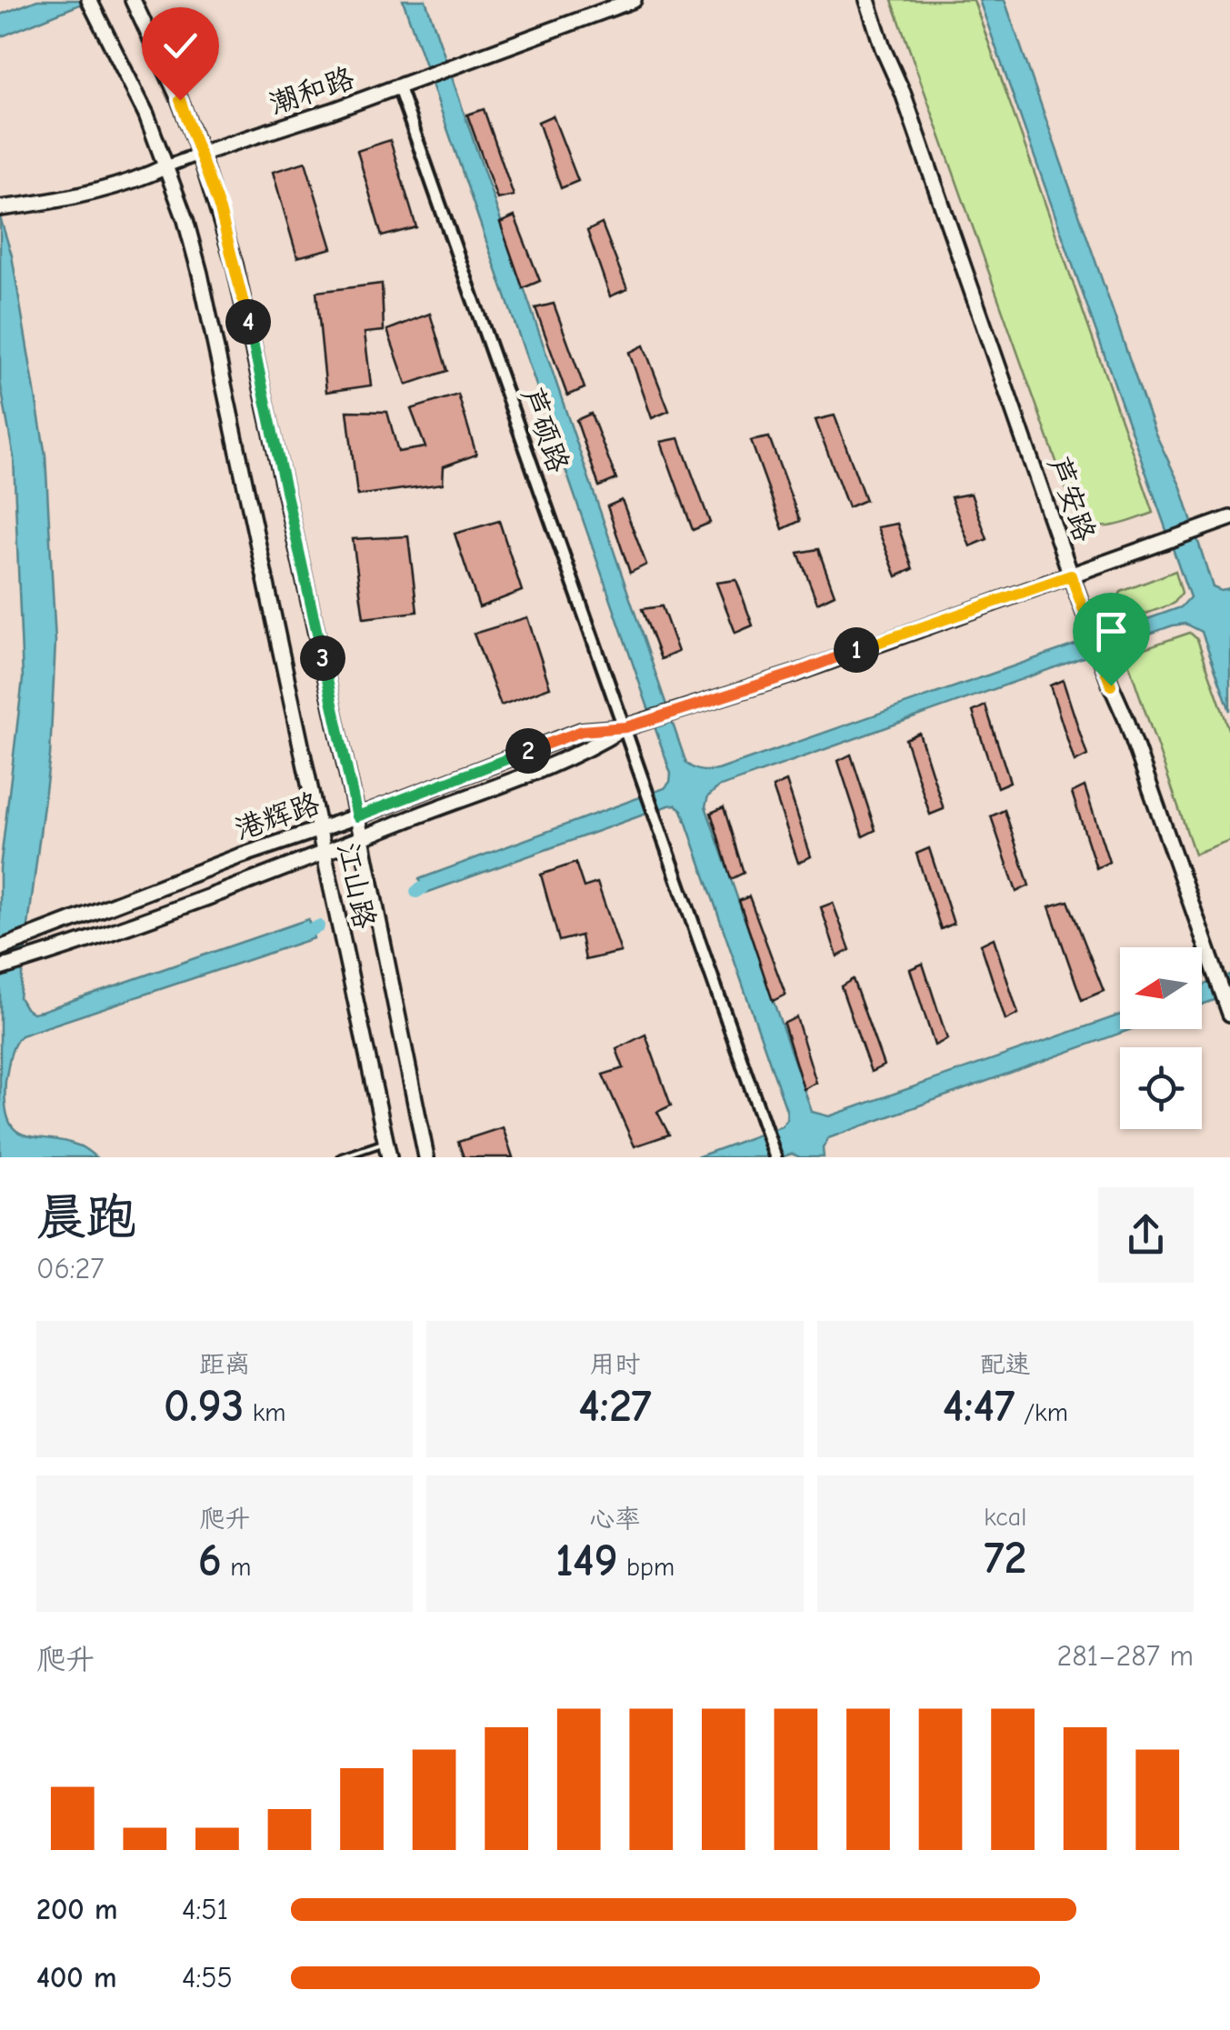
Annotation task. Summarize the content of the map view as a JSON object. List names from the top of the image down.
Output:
{
  "streets": {
    "main road": [
      "潮和路",
      "芦安路",
      "港辉路",
      "江山路"
    ],
    "street": ["芦硕路"]
  },
  "crossings": [
    ["潮和路", "芦硕路"],
    ["潮和路", "江山路"],
    ["芦硕路", "港辉路"],
    ["芦安路", "港辉路"],
    ["港辉路", "江山路"]
  ],
  "north": "left",
  "page": {
    "pins": [
      "4",
      "1",
      "3",
      "2"
    ],
    "heading": ["晨跑", "06:27"],
    "stats": [
      ["距离", "0.93 km"],
      ["用时", "4:27"],
      ["配速", "4:47 /km"],
      ["爬升", "6 m"],
      ["心率", "149 bpm"],
      ["kcal", "72"]
    ],
    "chart": ["爬升", "281–287 m"],
    "list": [
      {
        "name": "200 m",
        "note": "4:51"
      },
      {
        "name": "400 m",
        "note": "4:55"
      }
    ]
  }
}
